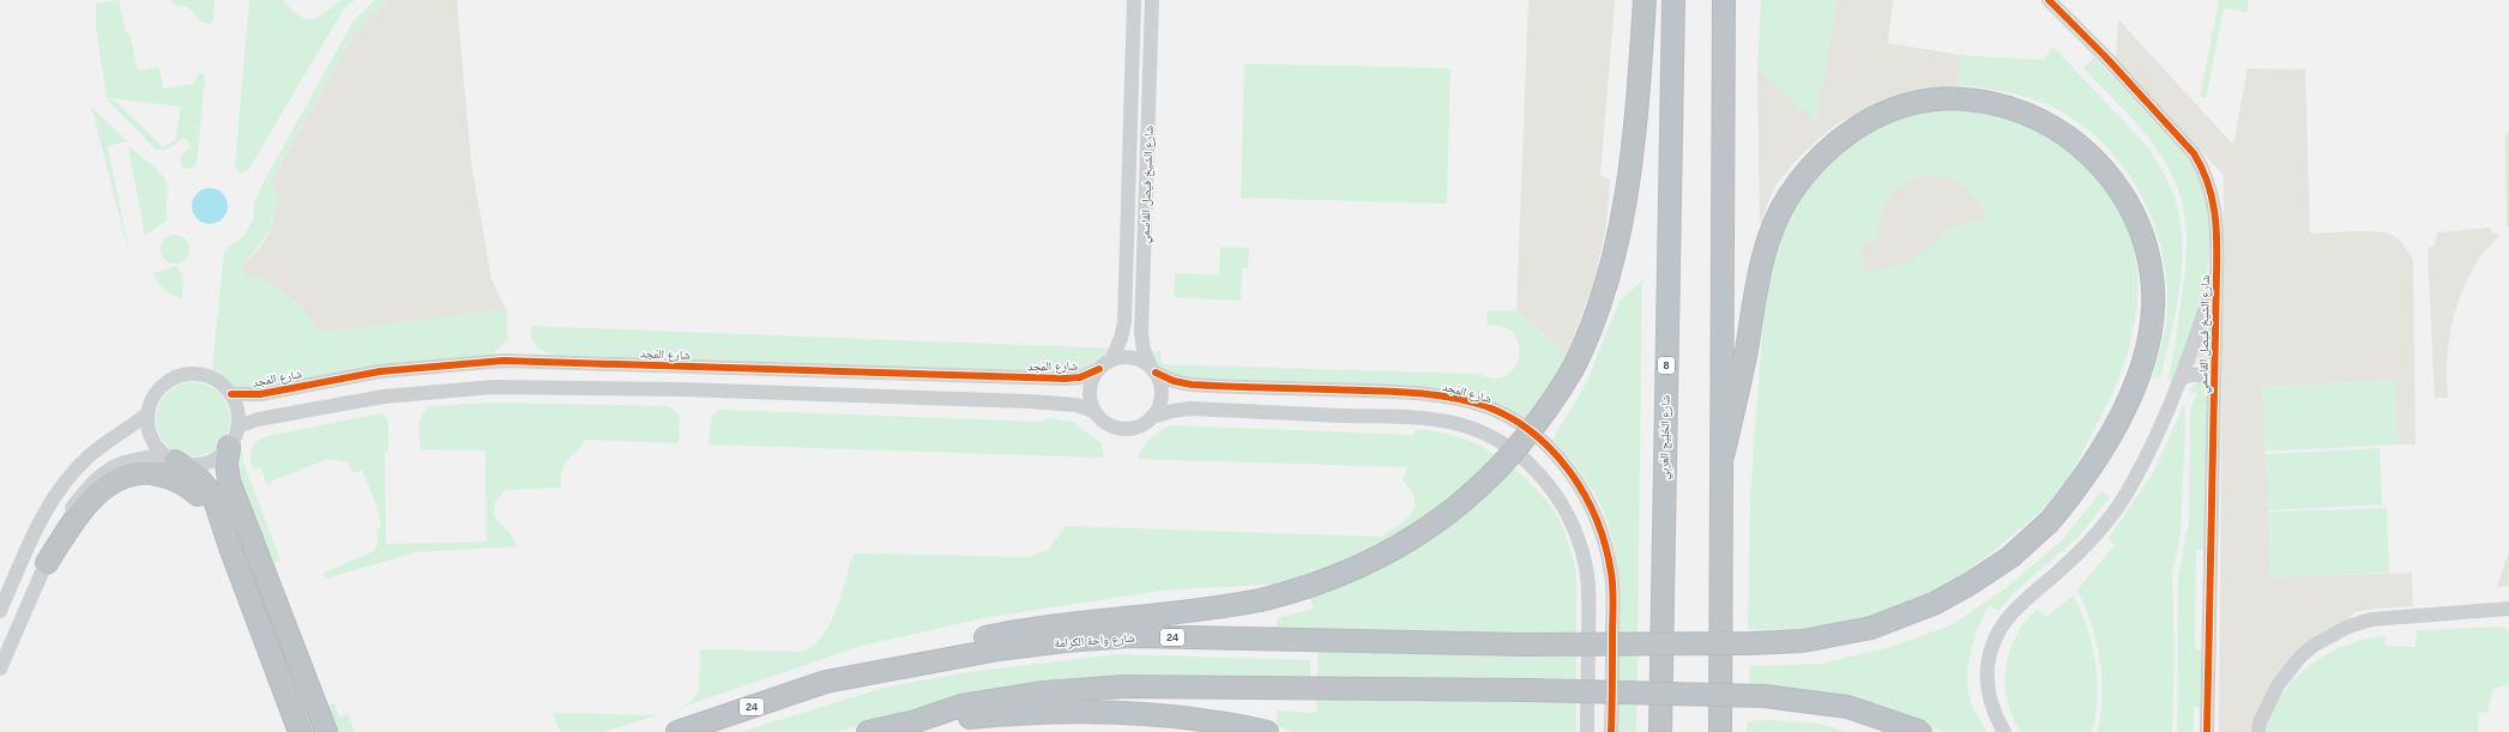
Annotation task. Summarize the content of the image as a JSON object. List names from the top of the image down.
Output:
{
  "streets": {
    "highway": [
      "8",
      "شارع الخَلِيج العَربِي",
      "24",
      "شارع واحة الكرامة"
    ],
    "street": ["شارع الشيخ فيصل القاسمي", "شارع المَجد"]
  },
  "crossings": [
    ["شارع الشيخ فيصل القاسمي", "شارع المَجد"]
  ]
}
